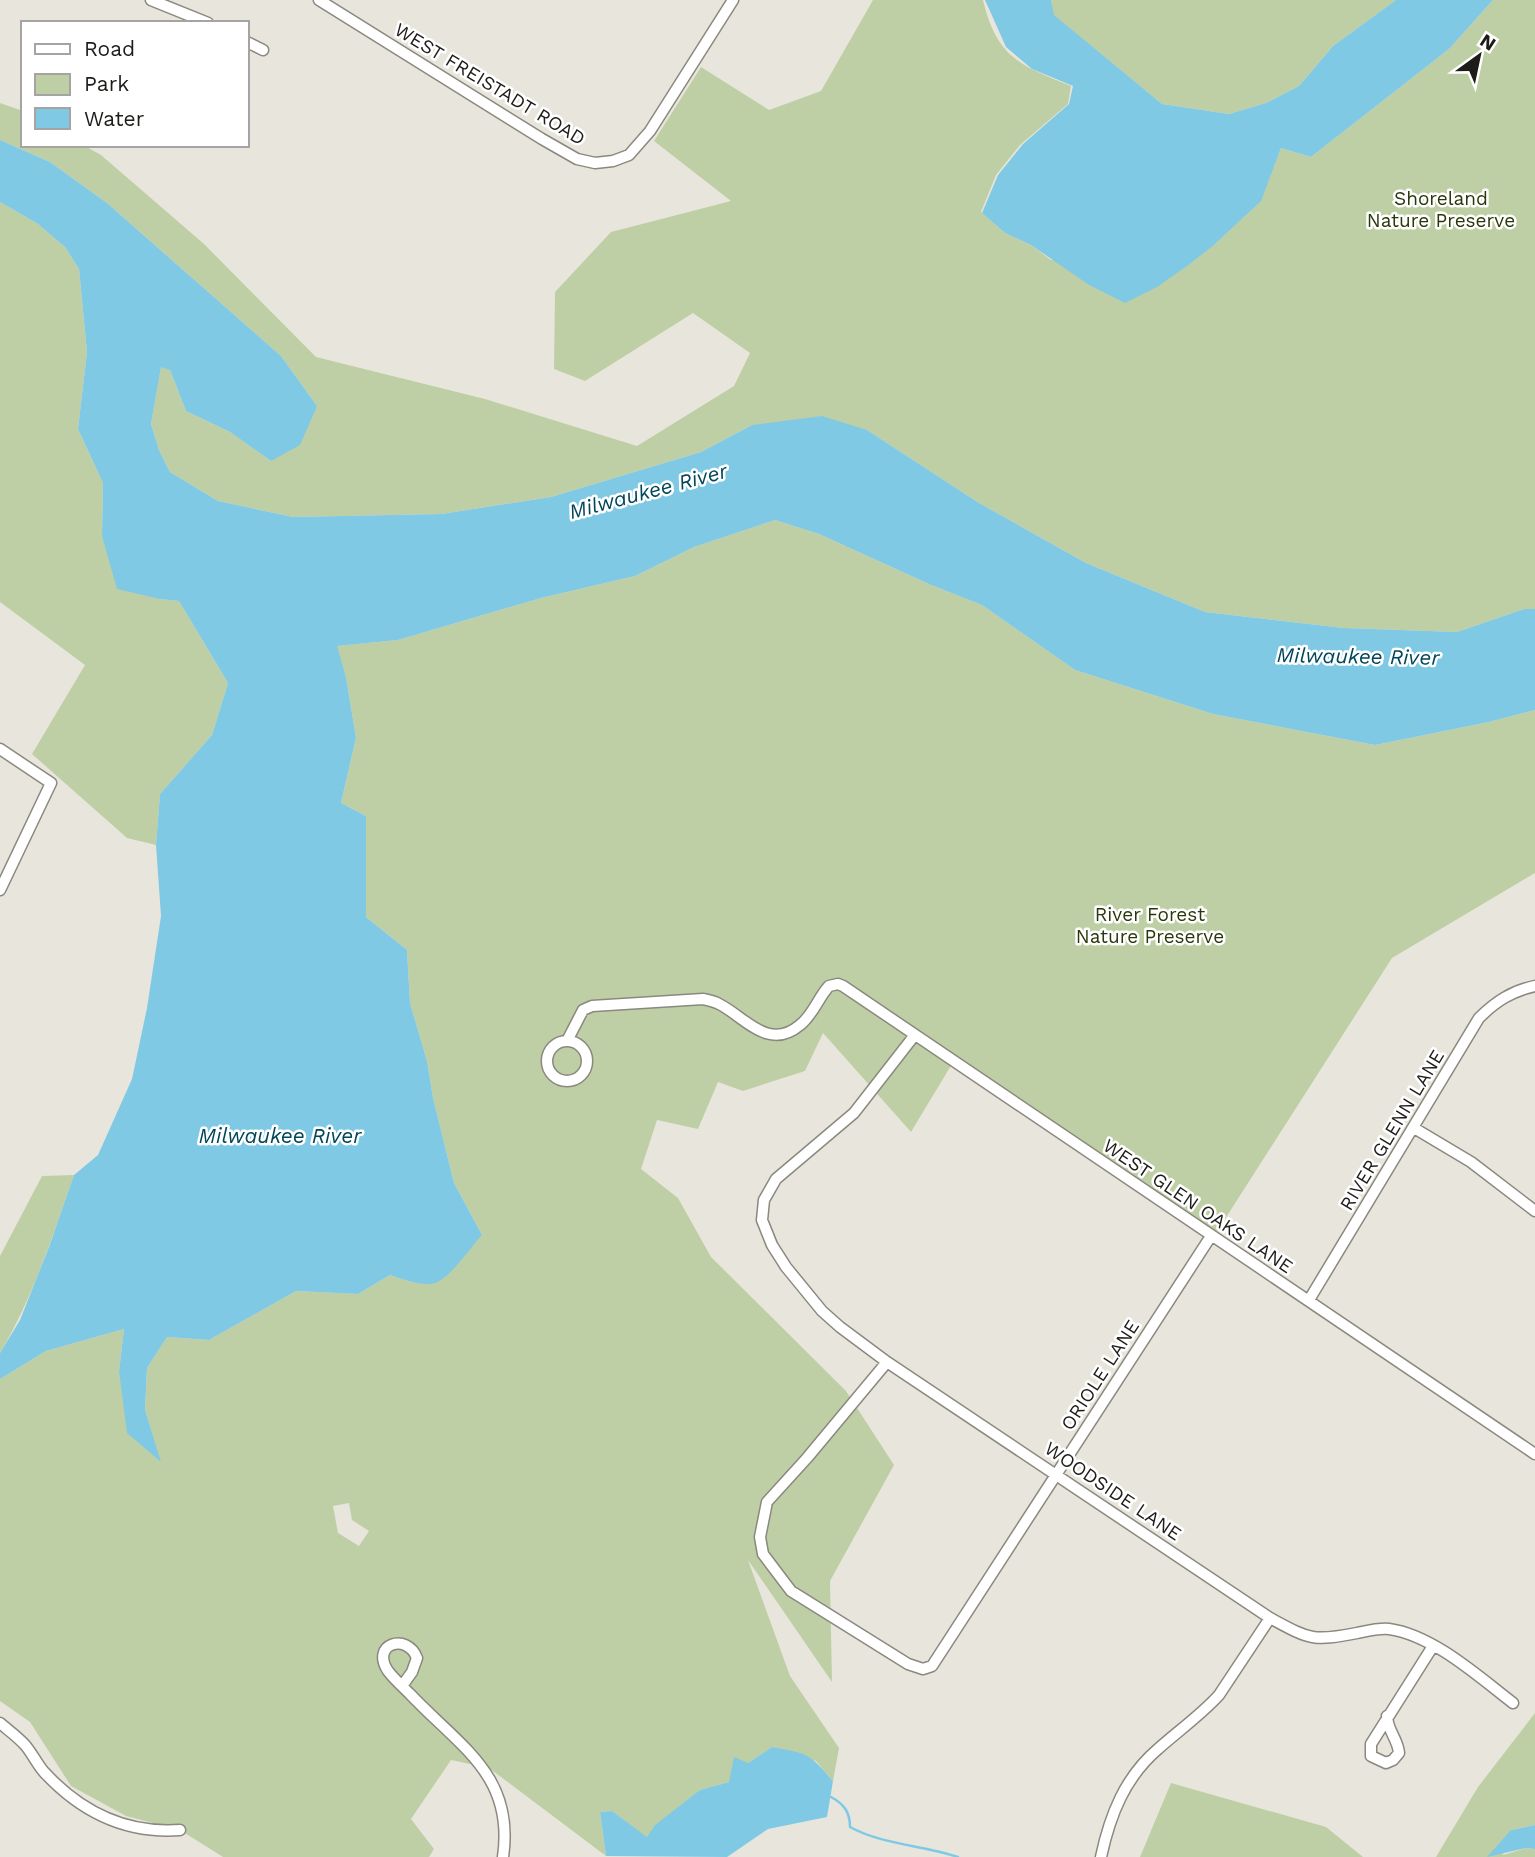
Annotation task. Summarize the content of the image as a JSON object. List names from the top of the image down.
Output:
{
  "streets": {
    "street": [
      "WEST FREISTADT ROAD",
      "RIVER GLENN LANE",
      "WEST GLEN OAKS LANE",
      "ORIOLE LANE",
      "WOODSIDE LANE"
    ]
  },
  "crossings": [
    ["RIVER GLENN LANE", "WEST GLEN OAKS LANE"],
    ["WEST GLEN OAKS LANE", "ORIOLE LANE"],
    ["WEST GLEN OAKS LANE", "WOODSIDE LANE"],
    ["ORIOLE LANE", "WOODSIDE LANE"]
  ],
  "water": ["Milwaukee River"],
  "parks": ["Shoreland Nature Preserve", "River Forest Nature Preserve"],
  "legend": ["Road", "Park", "Water"],
  "north": "top right"
}
